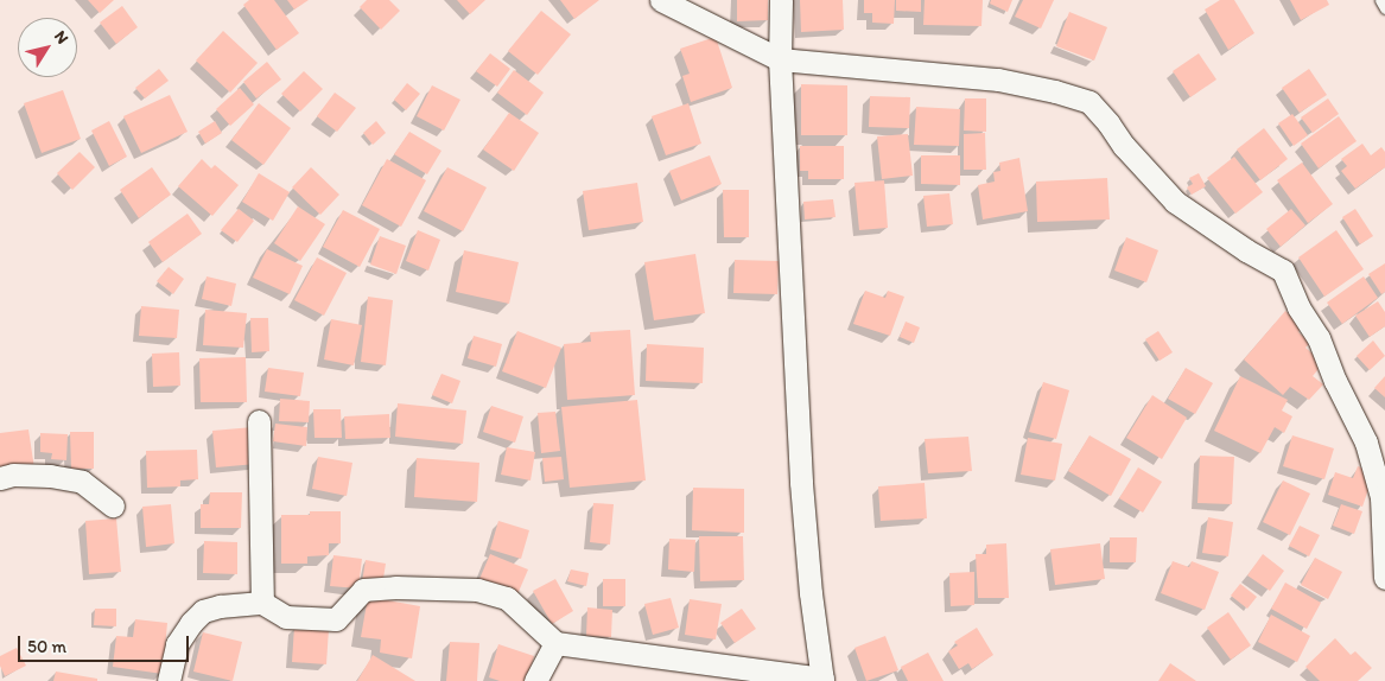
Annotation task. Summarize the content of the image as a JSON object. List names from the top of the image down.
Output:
{
  "scale_bar": "50 m",
  "north": "top right"
}
